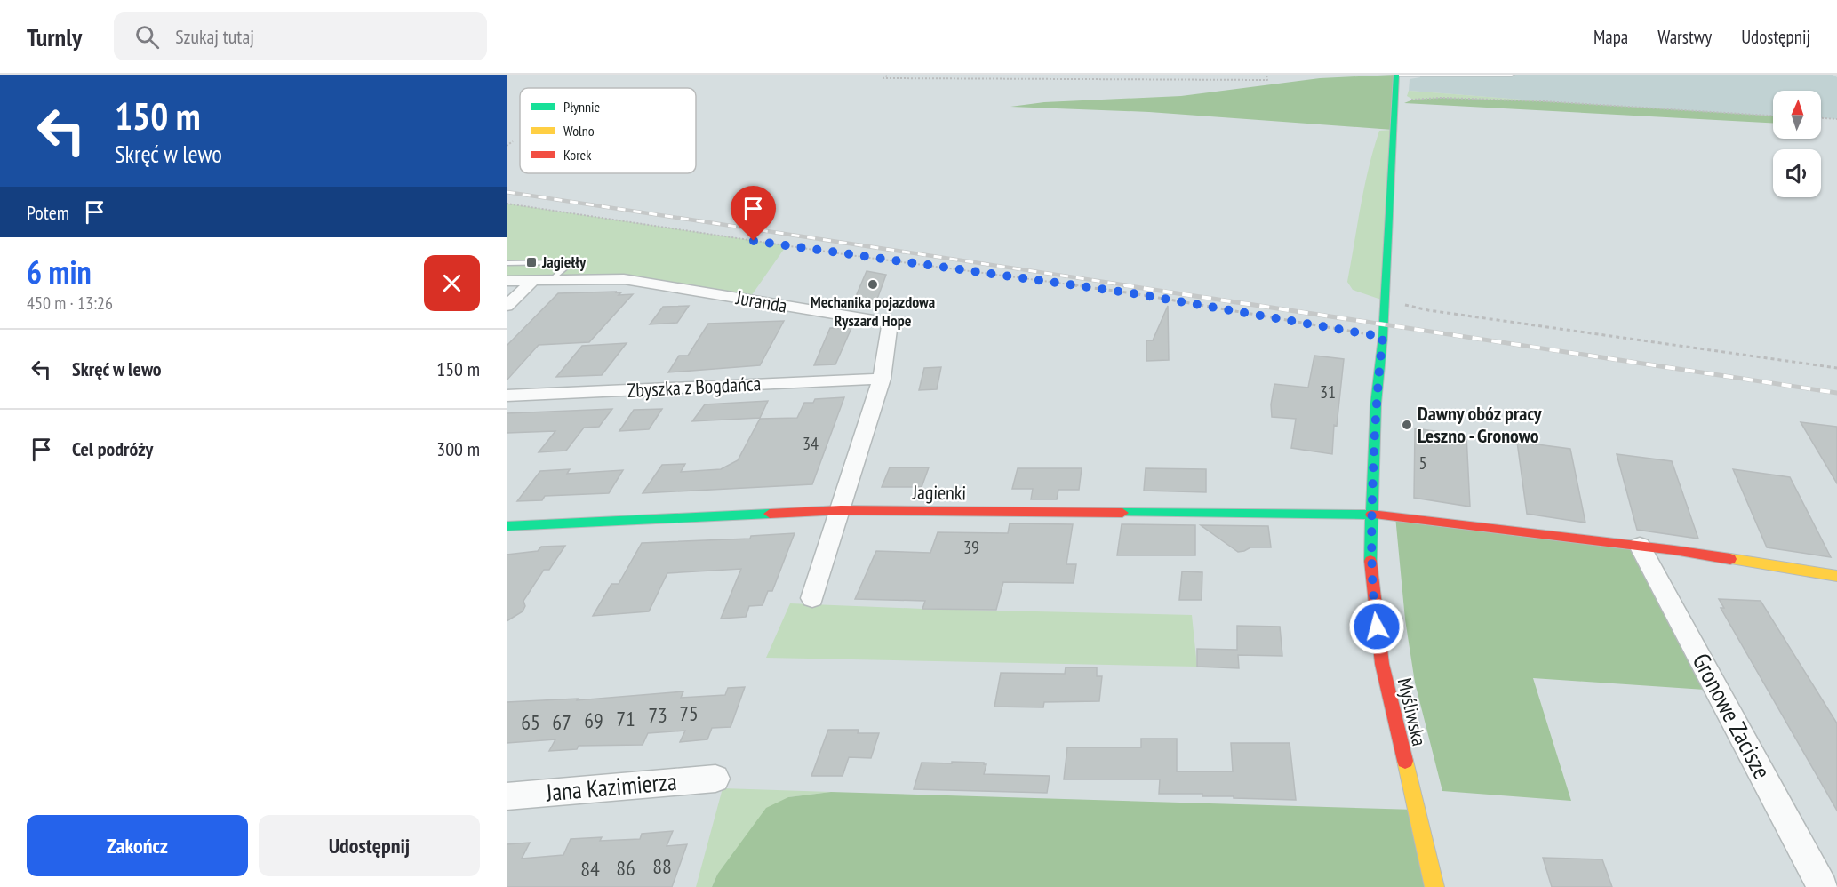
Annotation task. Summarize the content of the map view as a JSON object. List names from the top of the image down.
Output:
{
  "streets": {
    "street": [
      "Juranda",
      "Zbyszka z Bogdańca",
      "Jagienki",
      "Myśliwska",
      "Gronowe Zacisze",
      "Jana Kazimierza"
    ]
  },
  "crossings": [
    ["Juranda", "Zbyszka z Bogdańca"],
    ["Juranda", "Jagienki"],
    ["Jagienki", "Myśliwska"]
  ],
  "places": {
    "transit": ["Jagiełły"],
    "other": ["Mechanika pojazdowa Ryszard Hope", "Dawny obóz pracy Leszno - Gronowo"]
  },
  "house_numbers": [
    "31",
    "34",
    "5",
    "39",
    "75",
    "73",
    "71",
    "69",
    "65",
    "67",
    "88",
    "86",
    "84"
  ],
  "legend": ["Płynnie", "Wolno", "Korek"],
  "north": "top",
  "page": {
    "header": "Turnly",
    "search": "Szukaj tutaj",
    "nav": ["Mapa", "Warstwy", "Udostępnij"],
    "turn": ["150 m", "Skręć w lewo"],
    "then": "Potem",
    "heading": ["6 min", "450 m · 13:26"],
    "list": [
      {
        "name": "Skręć w lewo",
        "value": "150 m"
      },
      {
        "name": "Cel podróży",
        "value": "300 m"
      }
    ],
    "buttons": ["Zakończ", "Udostępnij"]
  }
}
